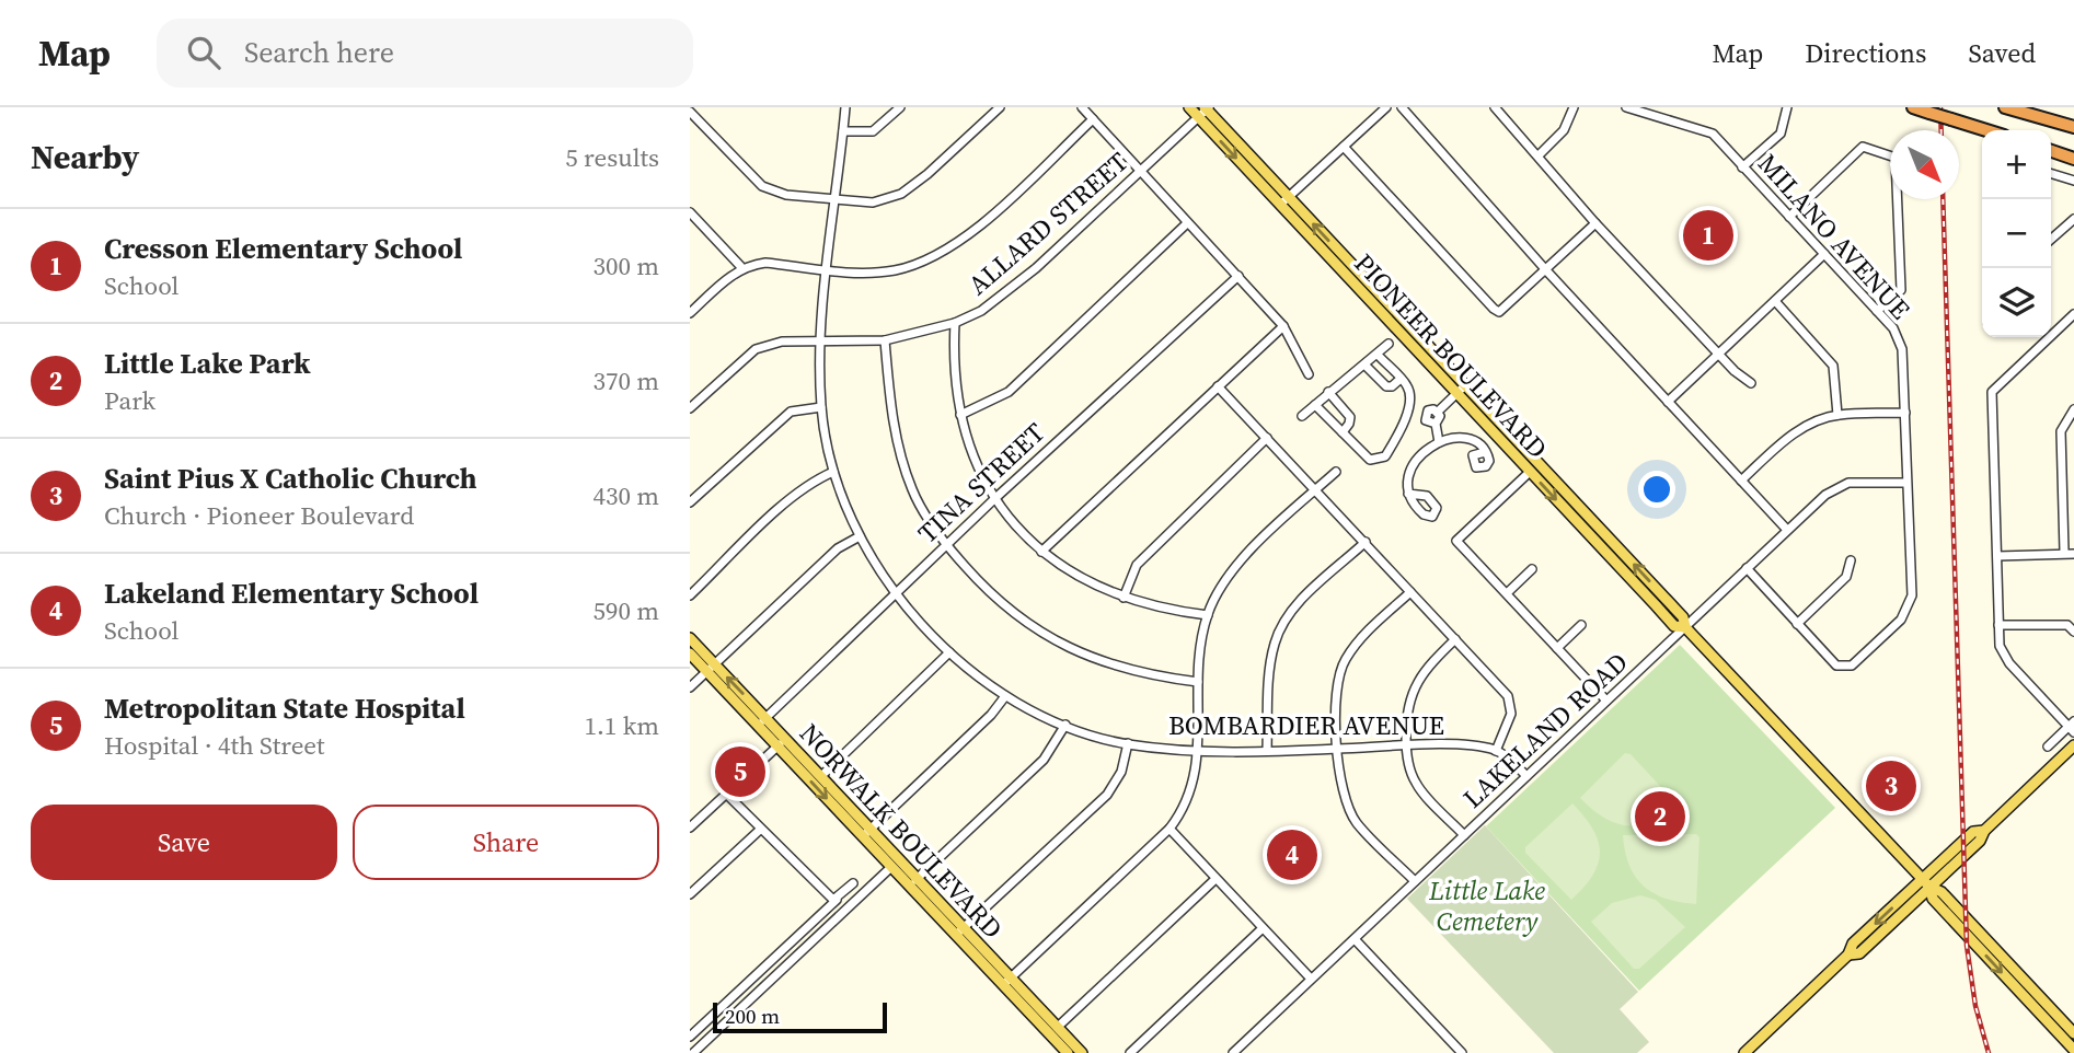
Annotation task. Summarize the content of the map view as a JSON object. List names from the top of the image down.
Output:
{
  "streets": {
    "main road": ["PIONEER BOULEVARD", "NORWALK BOULEVARD"],
    "street": [
      "ALLARD STREET",
      "MILANO AVENUE",
      "TINA STREET",
      "BOMBARDIER AVENUE",
      "LAKELAND ROAD"
    ]
  },
  "crossings": [
    ["ALLARD STREET", "PIONEER BOULEVARD"],
    ["ALLARD STREET", "BOMBARDIER AVENUE"],
    ["MILANO AVENUE", "LAKELAND ROAD"],
    ["PIONEER BOULEVARD", "LAKELAND ROAD"],
    ["TINA STREET", "BOMBARDIER AVENUE"],
    ["TINA STREET", "NORWALK BOULEVARD"]
  ],
  "parks": ["Little Lake Cemetery"],
  "scale_bar": "200 m",
  "north": "bottom right",
  "page": {
    "header": "Map",
    "search": "Search here",
    "nav": ["Map", "Directions", "Saved"],
    "heading": ["Nearby", "5 results"],
    "map_buttons": ["+", "−"],
    "pins": [
      "1",
      "5",
      "3",
      "2",
      "4"
    ],
    "list": [
      {
        "mark": "1",
        "name": "Cresson Elementary School",
        "note": "School",
        "value": "300 m"
      },
      {
        "mark": "2",
        "name": "Little Lake Park",
        "note": "Park",
        "value": "370 m"
      },
      {
        "mark": "3",
        "name": "Saint Pius X Catholic Church",
        "note": "Church · Pioneer Boulevard",
        "value": "430 m"
      },
      {
        "mark": "4",
        "name": "Lakeland Elementary School",
        "note": "School",
        "value": "590 m"
      },
      {
        "mark": "5",
        "name": "Metropolitan State Hospital",
        "note": "Hospital · 4th Street",
        "value": "1.1 km"
      }
    ],
    "buttons": ["Save", "Share"],
    "scale": "200 m"
  }
}
